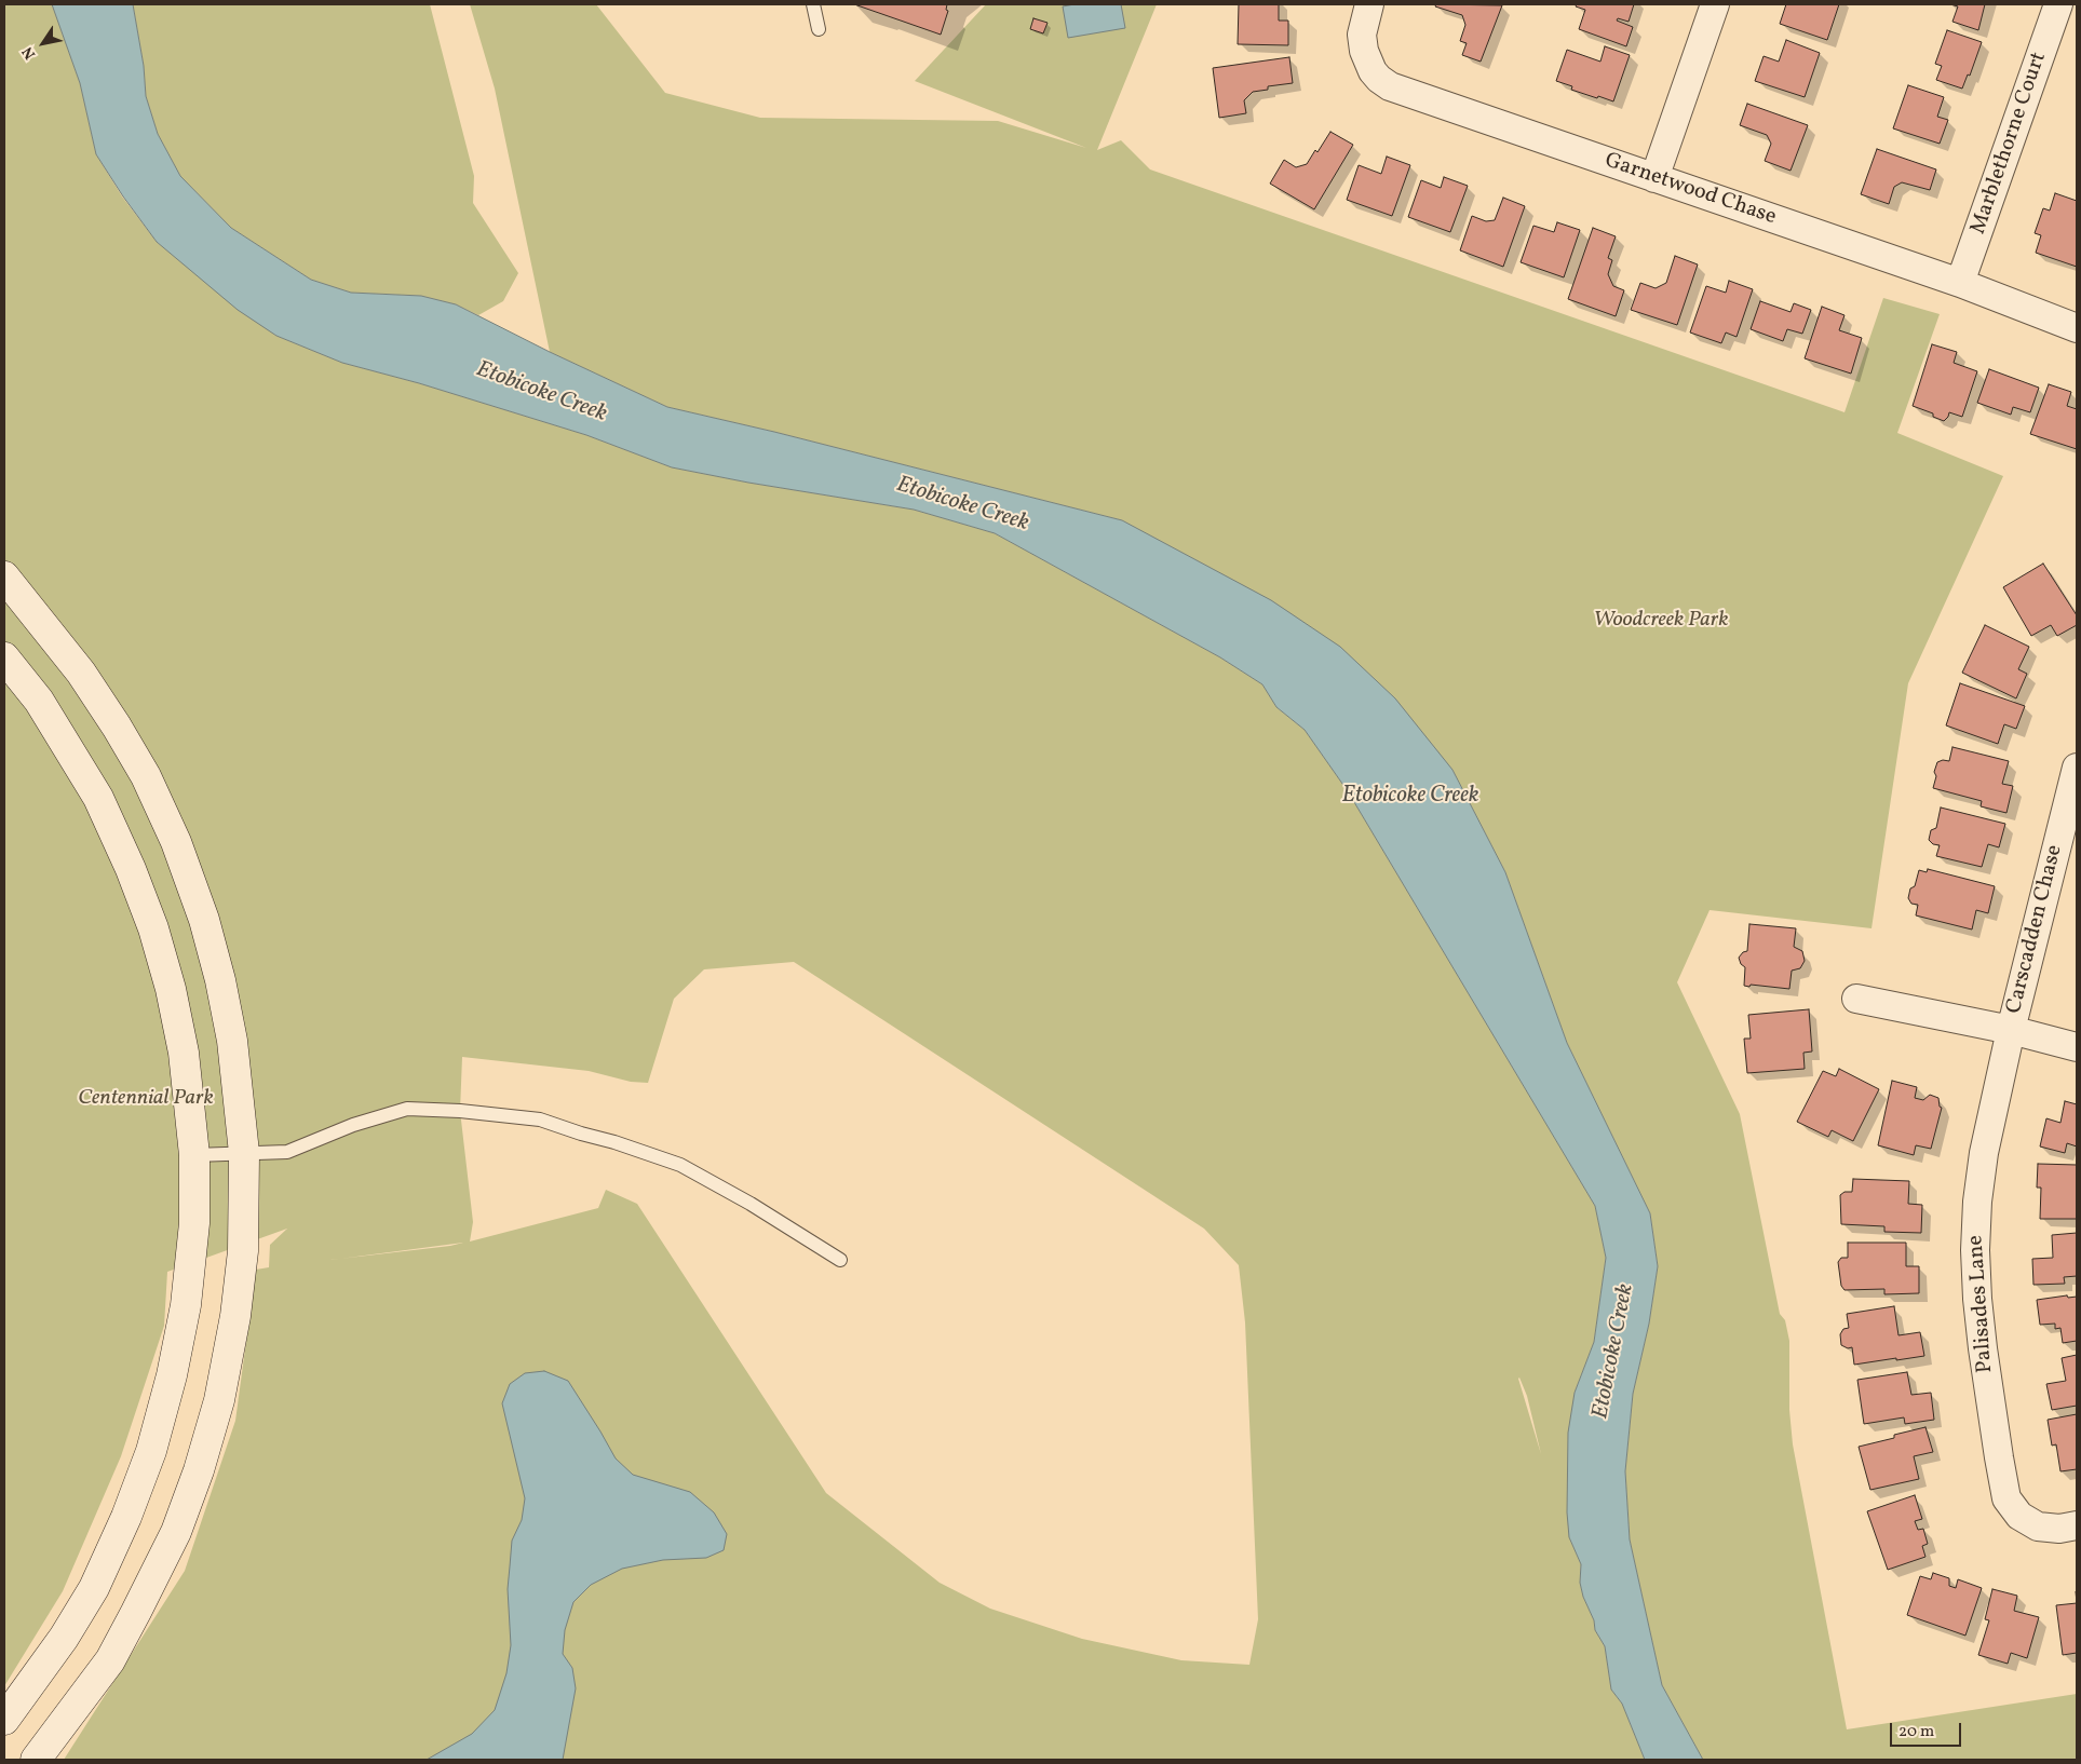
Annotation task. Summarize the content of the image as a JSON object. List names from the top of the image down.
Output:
{
  "streets": {
    "street": [
      "Marblethorne Court",
      "Garnetwood Chase",
      "Carscadden Chase",
      "Palisades Lane"
    ]
  },
  "crossings": [
    ["Marblethorne Court", "Garnetwood Chase"],
    ["Carscadden Chase", "Palisades Lane"]
  ],
  "water": ["Etobicoke Creek"],
  "parks": ["Woodcreek Park", "Centennial Park"],
  "scale_bar": "20 m",
  "north": "bottom left"
}
